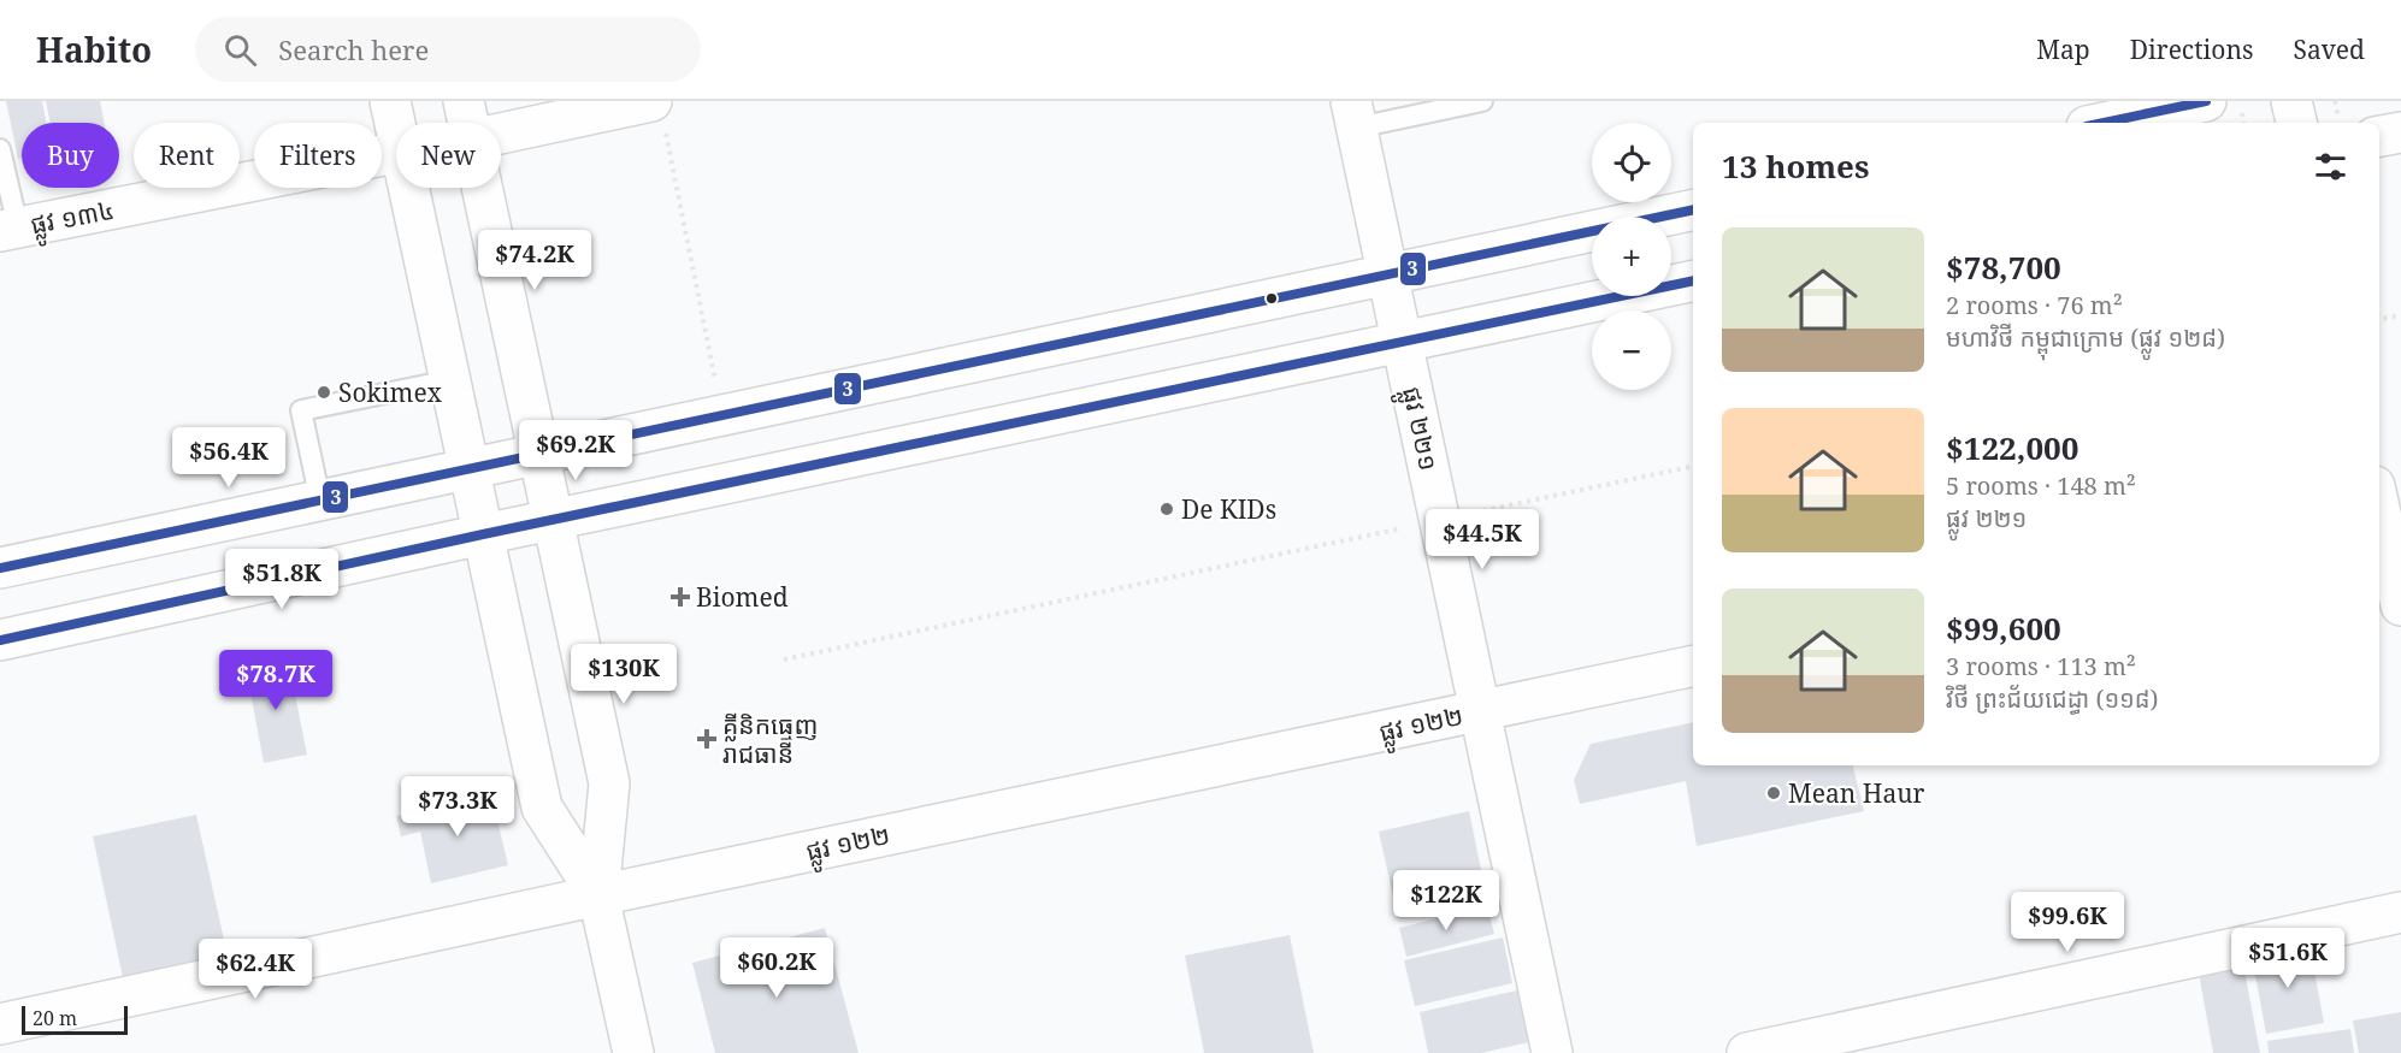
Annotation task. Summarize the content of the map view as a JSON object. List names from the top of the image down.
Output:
{
  "streets": {
    "main road": ["ផ្លូវ ១៣៤", "ផ្លូវ ២២១", "ផ្លូវ ១២២"]
  },
  "crossings": [
    ["ផ្លូវ ២២១", "ផ្លូវ ១២២"]
  ],
  "places": {
    "other": ["Sokimex", "De KIDs", "Mean Haur"],
    "health": ["Biomed", "គ្លីនិកធ្មេញ រាជធានី"]
  },
  "lines": ["transit line 3"],
  "scale_bar": "20 m",
  "page": {
    "header": "Habito",
    "search": "Search here",
    "nav": ["Map", "Directions", "Saved"],
    "map_buttons": ["+", "−"],
    "chip": [
      "Buy",
      "Rent",
      "Filters",
      "New"
    ],
    "heading": "13 homes",
    "list": [
      {
        "name": "$78,700",
        "note": "2 rooms · 76 m² · មហាវិថី កម្ពុជាក្រោម (ផ្លូវ ១២៨)"
      },
      {
        "name": "$122,000",
        "note": "5 rooms · 148 m² · ផ្លូវ ២២១"
      },
      {
        "name": "$99,600",
        "note": "3 rooms · 113 m² · វិថី ព្រះជ័យជេដ្ធា (១១៨)"
      }
    ],
    "price": [
      "$74.2K",
      "$69.2K",
      "$56.4K",
      "$44.5K",
      "$51.8K",
      "$130K",
      "$78.7K",
      "$73.3K",
      "$122K",
      "$99.6K",
      "$51.6K",
      "$60.2K",
      "$62.4K"
    ],
    "scale": "20 m"
  }
}
